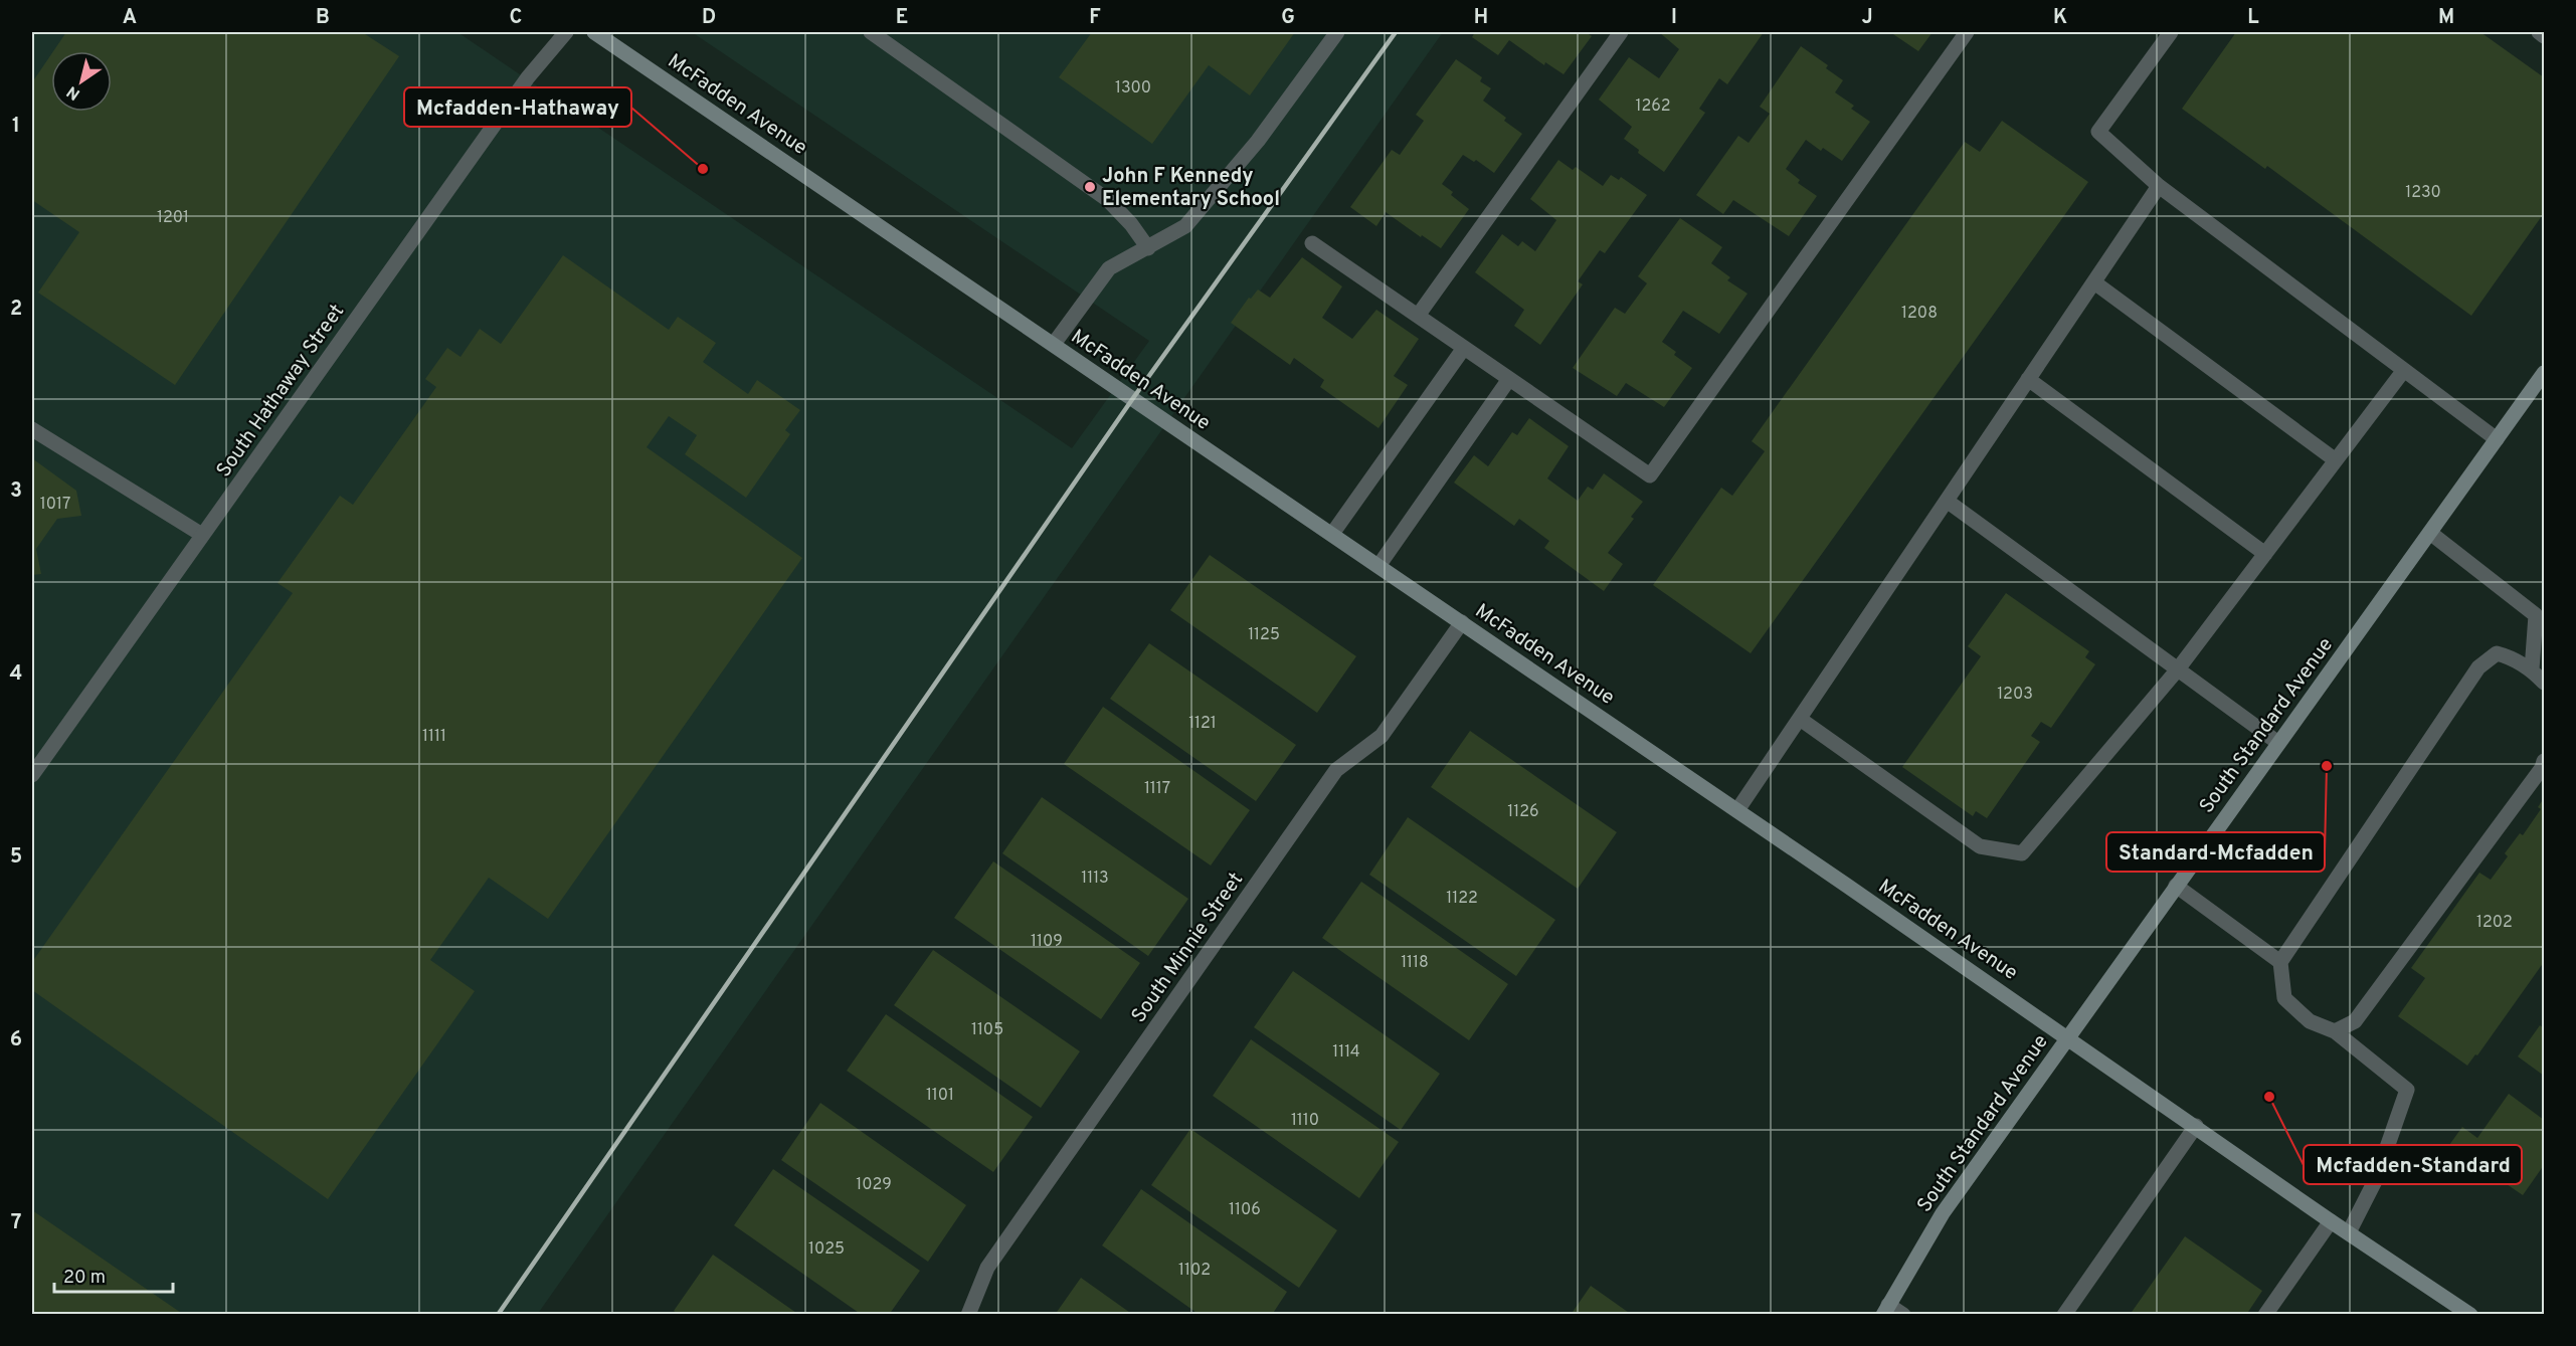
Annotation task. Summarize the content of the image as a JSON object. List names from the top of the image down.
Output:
{
  "streets": {
    "street": [
      "McFadden Avenue",
      "South Hathaway Street",
      "South Standard Avenue",
      "South Minnie Street"
    ]
  },
  "crossings": [
    ["McFadden Avenue", "South Standard Avenue"],
    ["McFadden Avenue", "South Minnie Street"]
  ],
  "places": [
    "Mcfadden-Hathaway",
    "John F Kennedy Elementary School",
    "Standard-Mcfadden",
    "Mcfadden-Standard"
  ],
  "house_numbers": [
    "1300",
    "1262",
    "1230",
    "1201",
    "1208",
    "1017",
    "1125",
    "1203",
    "1121",
    "1111",
    "1117",
    "1126",
    "1113",
    "1122",
    "1202",
    "1109",
    "1118",
    "1105",
    "1114",
    "1101",
    "1110",
    "1029",
    "1106",
    "1025",
    "1102"
  ],
  "scale_bar": "20 m",
  "north": "bottom left",
  "grid": {
    "columns": [
      "A",
      "B",
      "C",
      "D",
      "E",
      "F",
      "G",
      "H",
      "I",
      "J",
      "K",
      "L",
      "M"
    ],
    "rows": [
      "1",
      "2",
      "3",
      "4",
      "5",
      "6",
      "7"
    ]
  }
}
